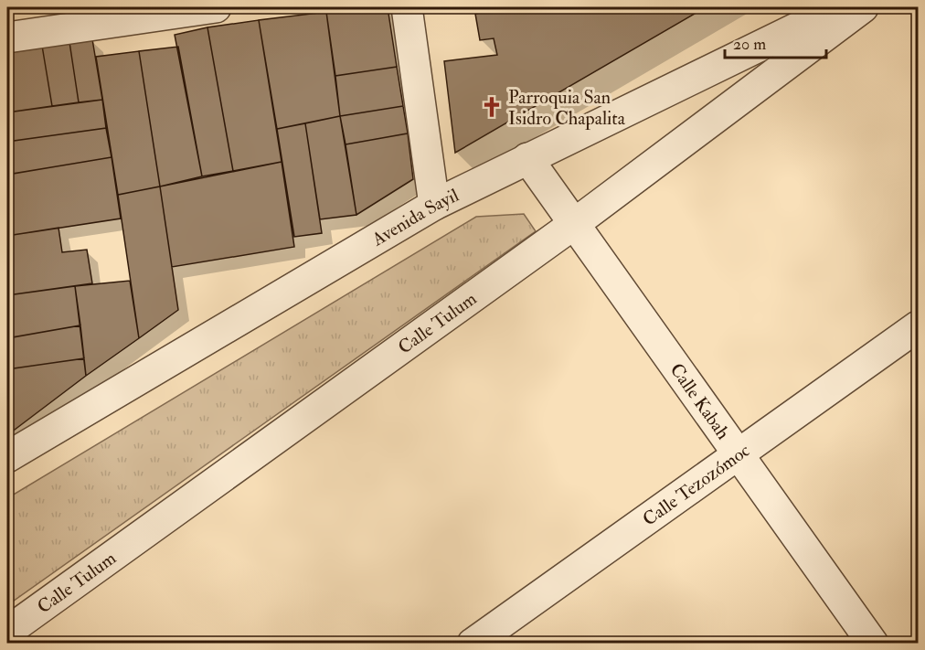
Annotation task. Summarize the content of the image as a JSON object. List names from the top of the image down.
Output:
{
  "streets": {
    "street": [
      "Avenida Sayil",
      "Calle Tulum",
      "Calle Kabah",
      "Calle Tezozómoc"
    ]
  },
  "crossings": [
    ["Avenida Sayil", "Calle Kabah"],
    ["Calle Tulum", "Calle Kabah"],
    ["Calle Kabah", "Calle Tezozómoc"]
  ],
  "places": {
    "church": ["Parroquia San Isidro Chapalita"]
  },
  "scale_bar": "20 m"
}
